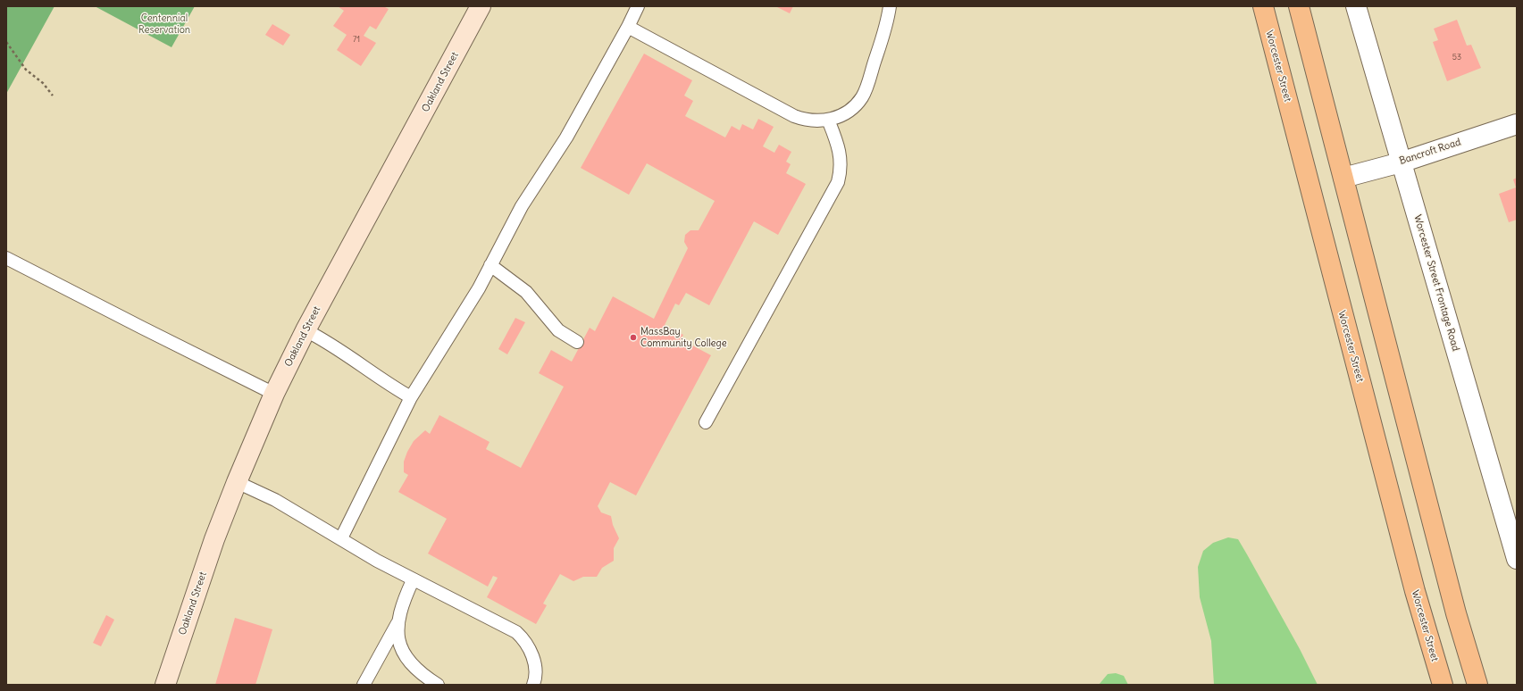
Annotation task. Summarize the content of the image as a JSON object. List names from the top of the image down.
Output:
{
  "streets": {
    "highway": ["Worcester Street"],
    "street": ["Oakland Street", "Bancroft Road", "Worcester Street Frontage Road"]
  },
  "crossings": [
    ["Bancroft Road", "Worcester Street Frontage Road"]
  ],
  "parks": ["Centennial Reservation"],
  "places": ["MassBay Community College"],
  "house_numbers": ["71", "53"]
}
